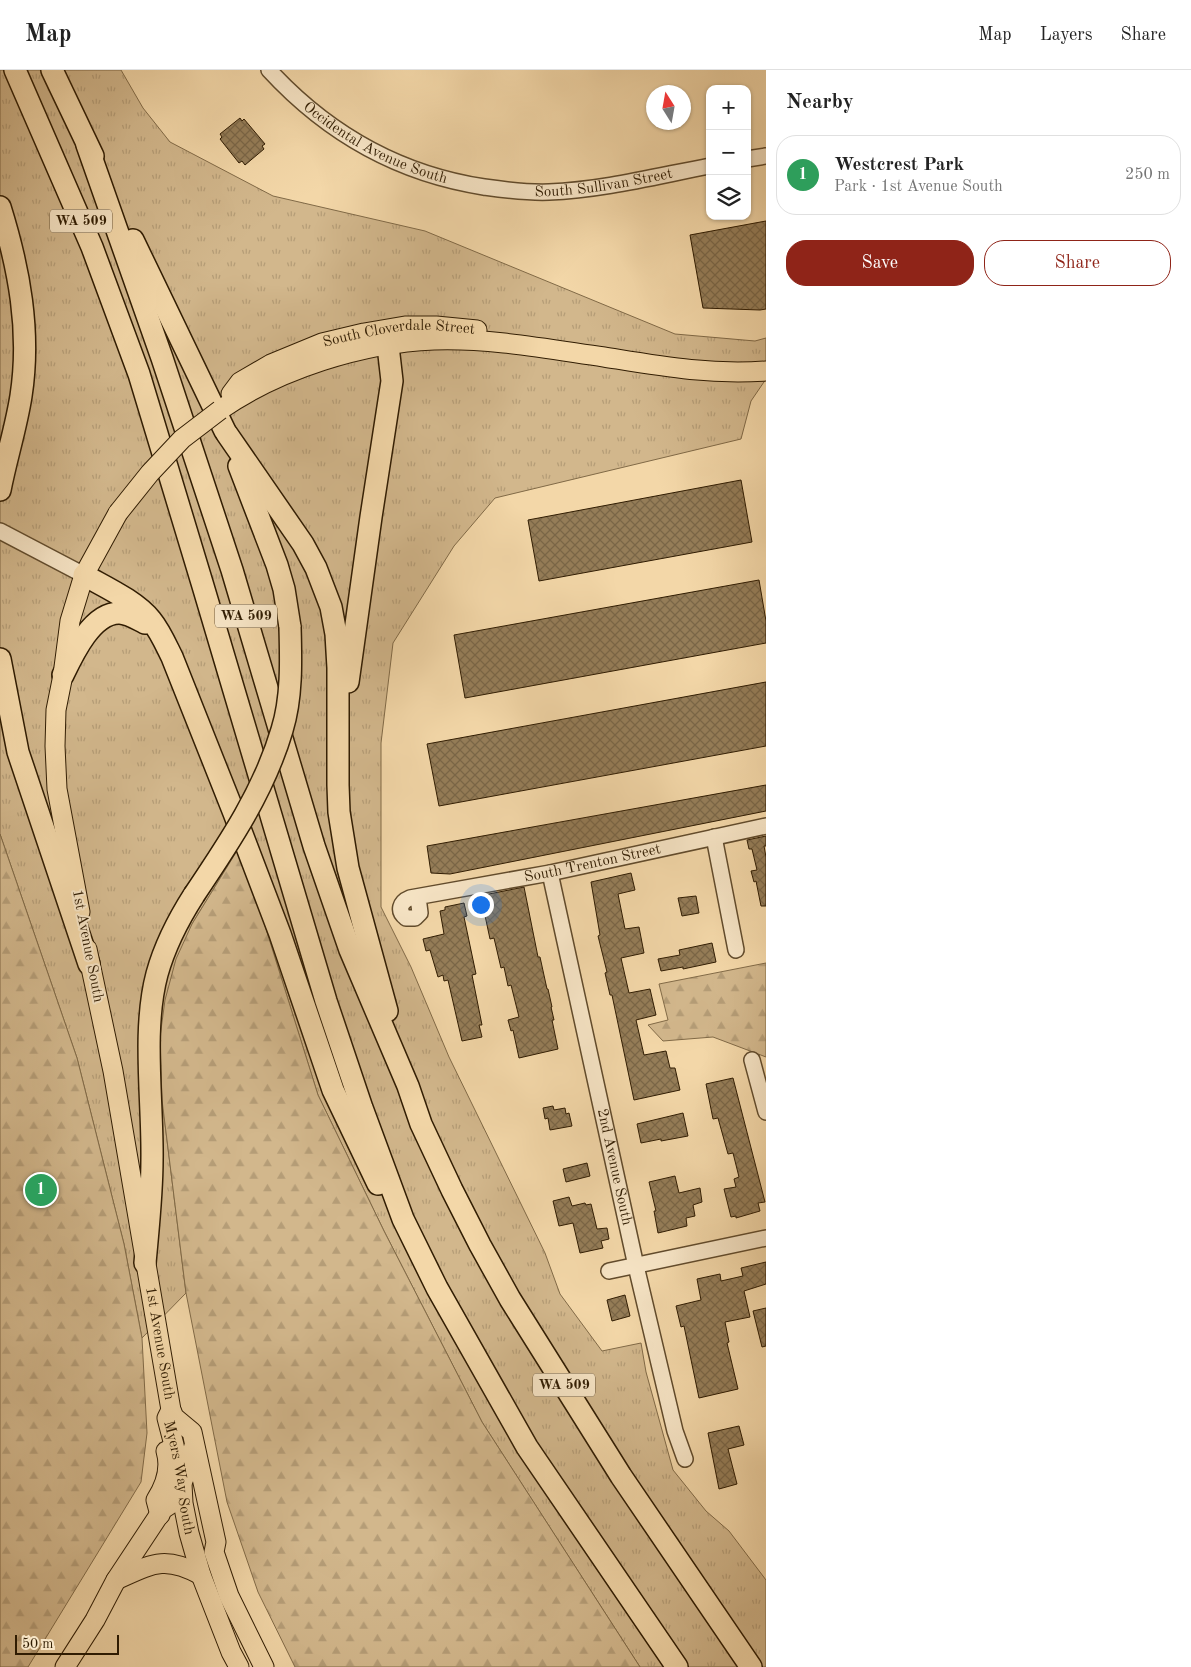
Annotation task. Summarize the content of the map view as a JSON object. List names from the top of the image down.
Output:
{
  "streets": {
    "highway": ["WA 509"],
    "main road": ["South Cloverdale Street", "1st Avenue South", "Myers Way South"],
    "street": [
      "Occidental Avenue South",
      "South Sullivan Street",
      "South Trenton Street",
      "2nd Avenue South"
    ]
  },
  "crossings": [
    ["Occidental Avenue South", "South Sullivan Street"],
    ["South Cloverdale Street", "1st Avenue South"],
    ["South Trenton Street", "2nd Avenue South"],
    ["1st Avenue South", "Myers Way South"]
  ],
  "scale_bar": "50 m",
  "north": "top",
  "page": {
    "header": "Map",
    "nav": ["Map", "Layers", "Share"],
    "heading": "Nearby",
    "map_buttons": ["+", "−"],
    "list": [
      {
        "mark": "1",
        "name": "Westcrest Park",
        "note": "Park · 1st Avenue South",
        "value": "250 m"
      }
    ],
    "buttons": ["Save", "Share"],
    "pins": "1",
    "scale": "50 m"
  }
}
